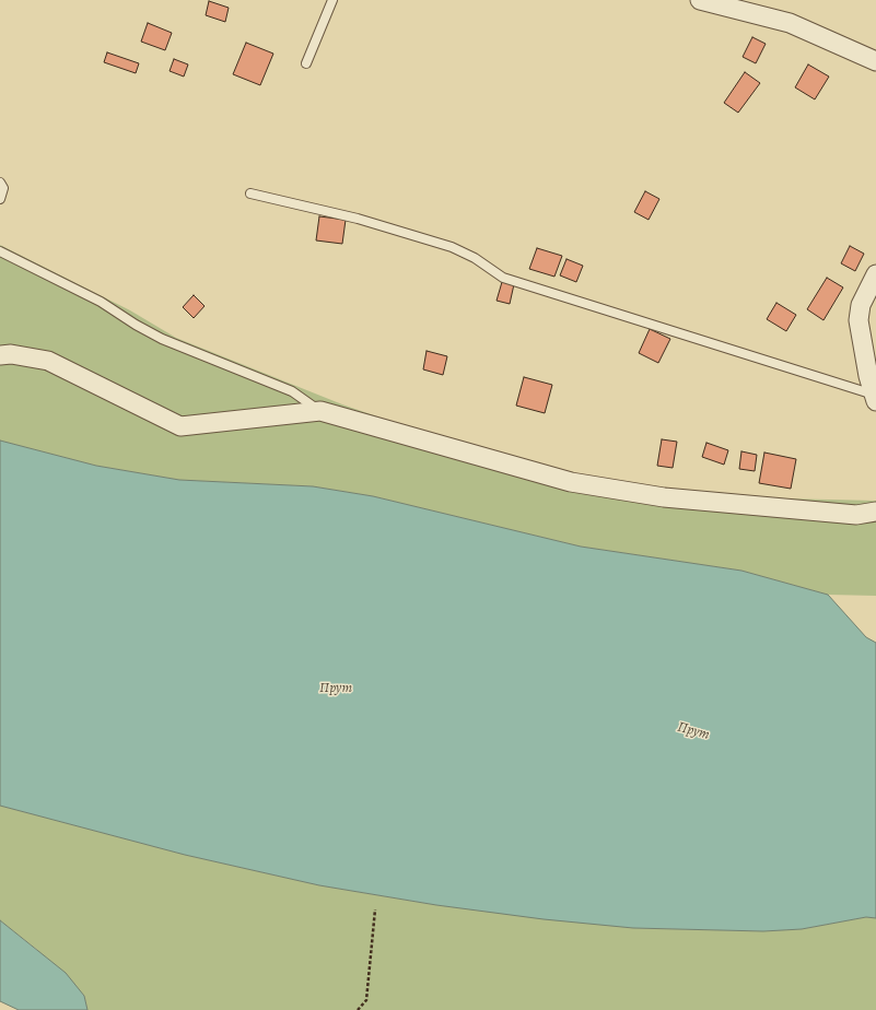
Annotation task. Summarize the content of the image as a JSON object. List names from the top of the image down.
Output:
{
  "water": ["Прут"]
}
